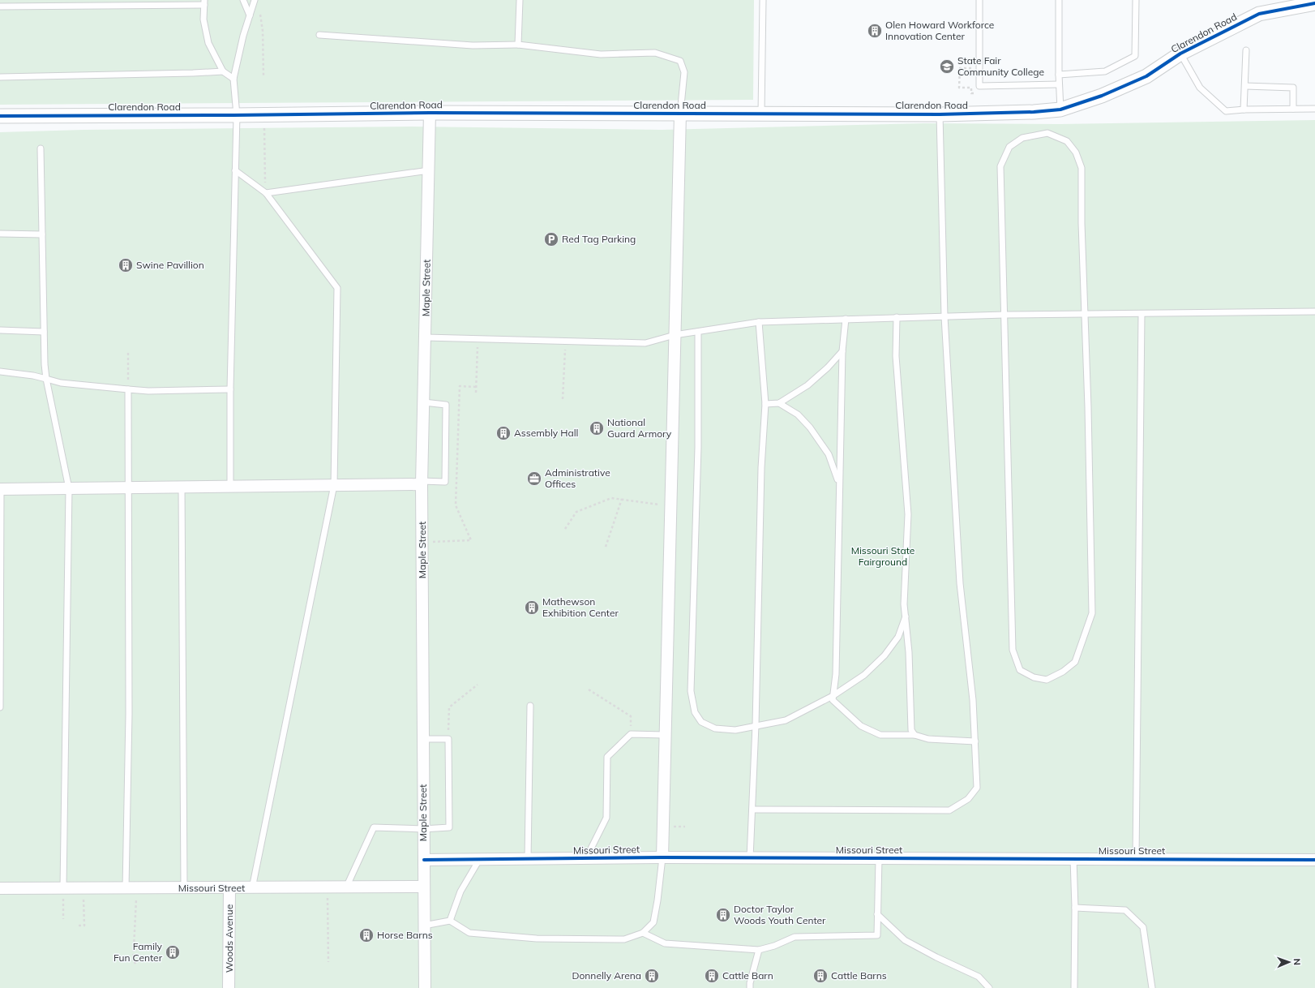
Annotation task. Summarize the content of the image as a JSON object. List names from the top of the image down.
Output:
{
  "streets": {
    "street": [
      "Clarendon Road",
      "Maple Street",
      "Missouri Street",
      "Woods Avenue"
    ]
  },
  "crossings": [
    ["Clarendon Road", "Maple Street"],
    ["Maple Street", "Missouri Street"],
    ["Missouri Street", "Woods Avenue"]
  ],
  "parks": ["Missouri State Fairground"],
  "places": {
    "building": [
      "Olen Howard Workforce Innovation Center",
      "Swine Pavillion",
      "National Guard Armory",
      "Assembly Hall",
      "Mathewson Exhibition Center",
      "Doctor Taylor Woods Youth Center",
      "Horse Barns",
      "Family Fun Center",
      "Donnelly Arena",
      "Cattle Barn",
      "Cattle Barns"
    ],
    "school or university": ["State Fair Community College"],
    "parking": ["Red Tag Parking"],
    "office": ["Administrative Offices"]
  },
  "north": "right"
}
